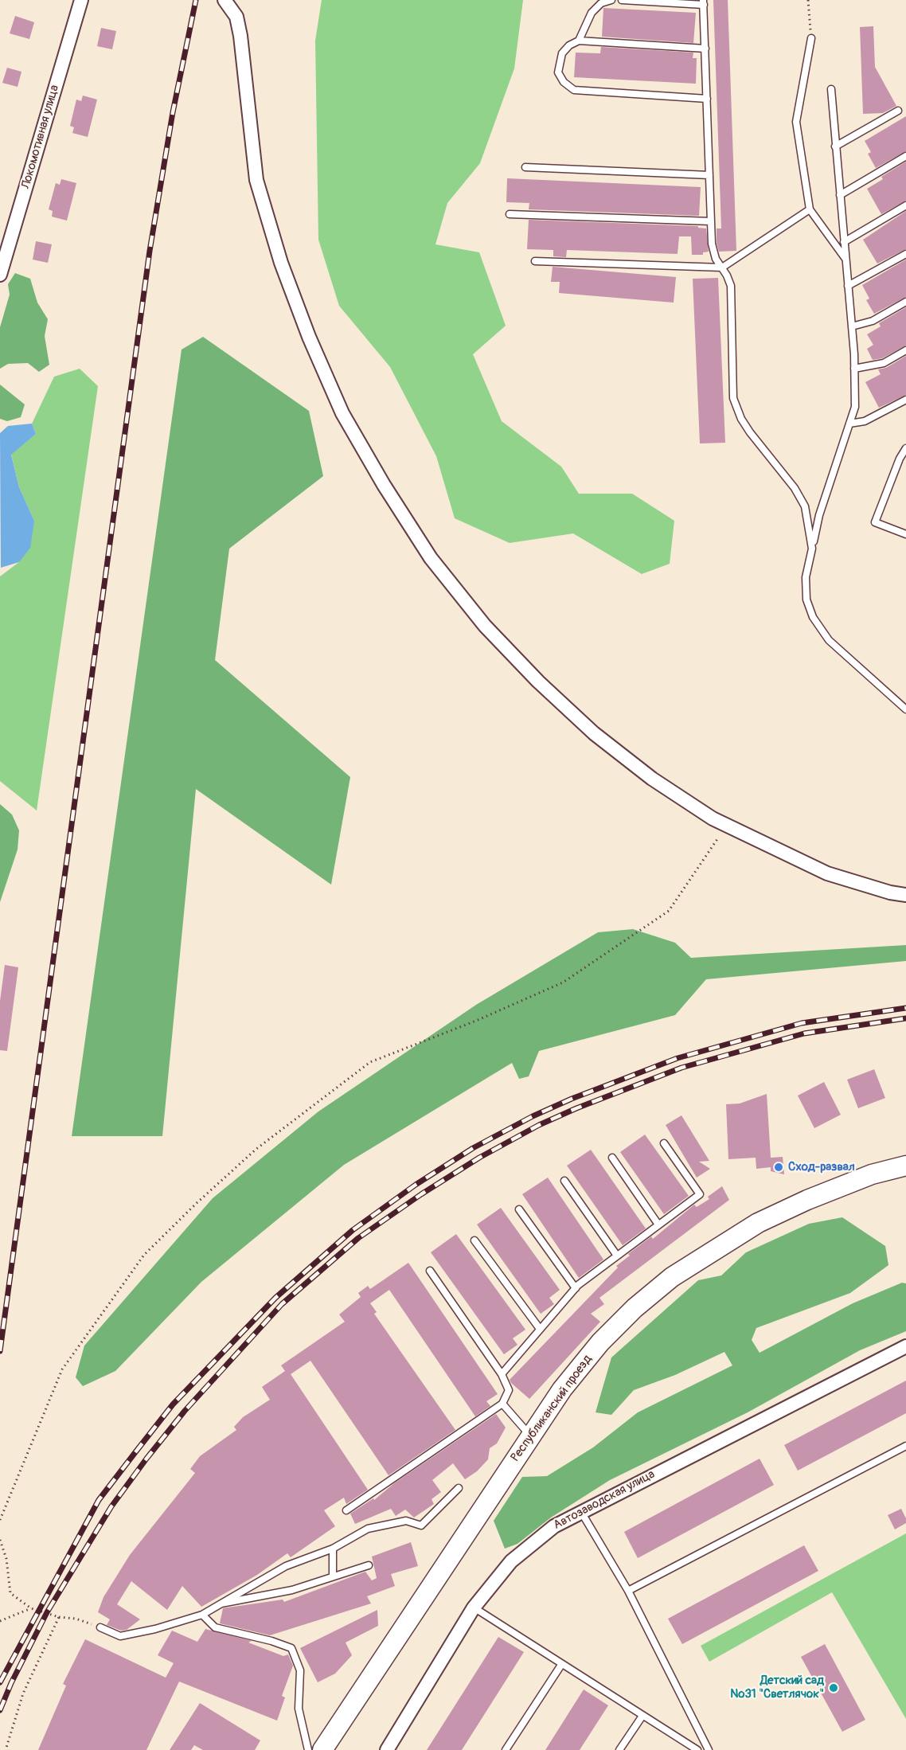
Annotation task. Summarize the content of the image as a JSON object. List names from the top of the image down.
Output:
{
  "streets": {
    "street": ["Локомотивная улица", "Республиканский проезд", "Автозаводская улица"]
  },
  "places": ["Сход-развал", "Детский сад №31 \"Светлячок\""]
}
